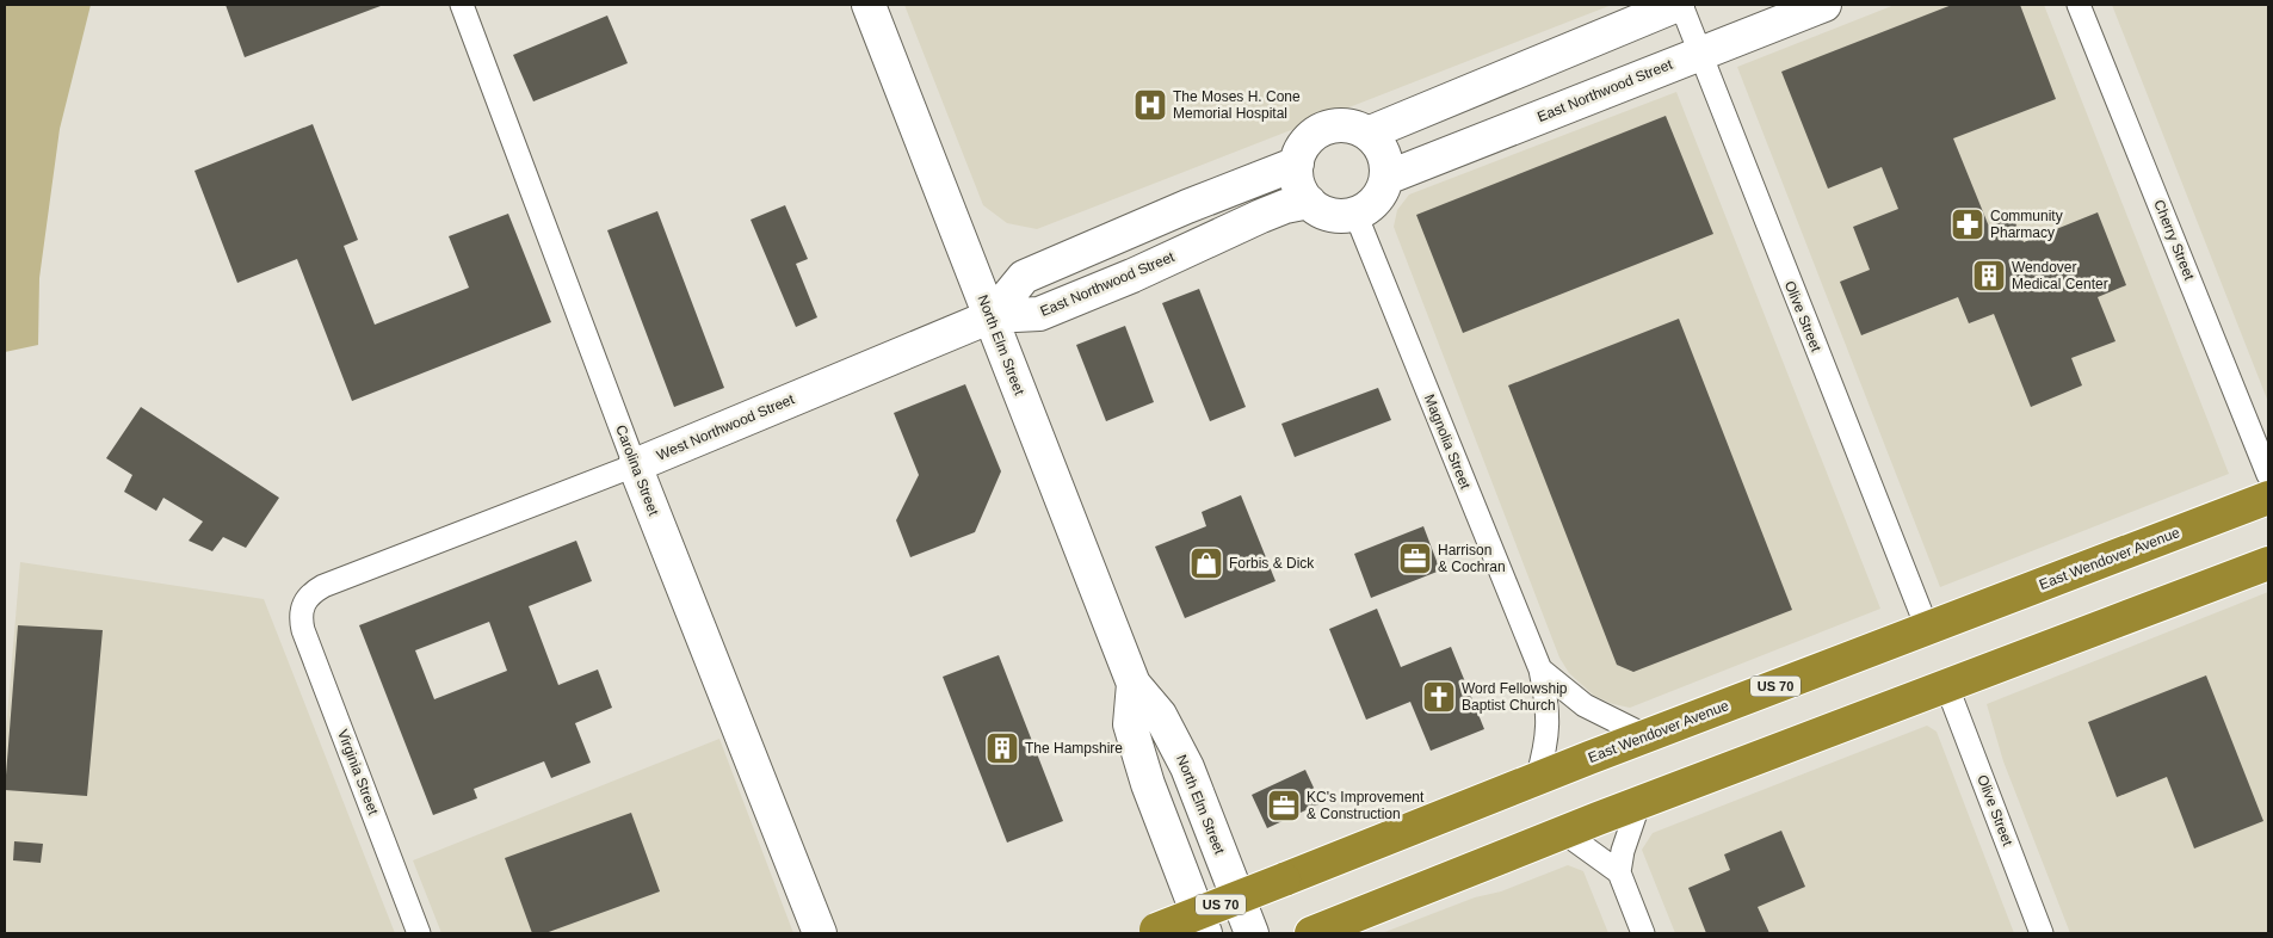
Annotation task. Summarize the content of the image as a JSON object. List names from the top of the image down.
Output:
{
  "streets": {
    "highway": ["East Wendover Avenue", "US 70"],
    "street": [
      "East Northwood Street",
      "Cherry Street",
      "Olive Street",
      "North Elm Street",
      "West Northwood Street",
      "Magnolia Street",
      "Carolina Street",
      "Virginia Street"
    ]
  },
  "crossings": [
    ["East Northwood Street", "Olive Street"],
    ["East Northwood Street", "North Elm Street"],
    ["East Northwood Street", "West Northwood Street"],
    ["East Northwood Street", "Magnolia Street"],
    ["Olive Street", "East Wendover Avenue"],
    ["North Elm Street", "West Northwood Street"],
    ["West Northwood Street", "Carolina Street"],
    ["West Northwood Street", "Virginia Street"],
    ["Magnolia Street", "East Wendover Avenue"]
  ],
  "places": {
    "hospital": ["The Moses H. Cone Memorial Hospital"],
    "pharmacy": ["Community Pharmacy"],
    "building": ["Wendover Medical Center", "The Hampshire"],
    "office": ["Harrison & Cochran", "KC's Improvement & Construction"],
    "shop": ["Forbis & Dick"],
    "church": ["Word Fellowship Baptist Church"]
  }
}
